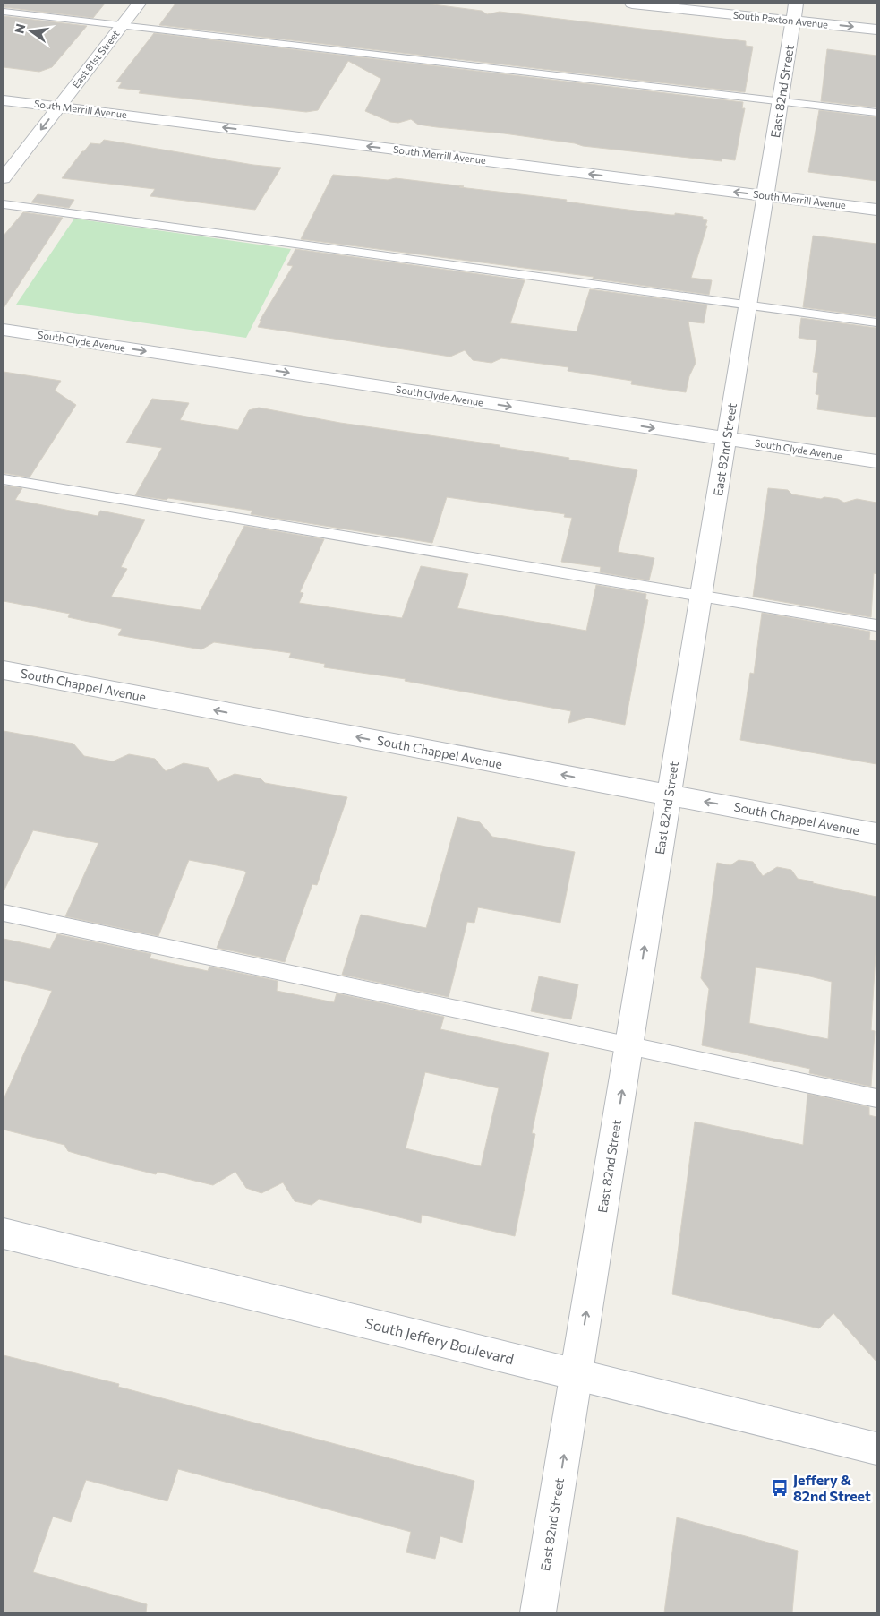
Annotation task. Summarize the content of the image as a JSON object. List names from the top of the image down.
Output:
{
  "streets": {
    "street": [
      "South Paxton Avenue",
      "East 81st Street",
      "East 82nd Street",
      "South Merrill Avenue",
      "South Clyde Avenue",
      "South Chappel Avenue",
      "South Jeffery Boulevard"
    ]
  },
  "crossings": [
    ["South Paxton Avenue", "East 82nd Street"],
    ["East 81st Street", "South Merrill Avenue"],
    ["East 82nd Street", "South Merrill Avenue"],
    ["East 82nd Street", "South Clyde Avenue"],
    ["East 82nd Street", "South Chappel Avenue"],
    ["East 82nd Street", "South Jeffery Boulevard"]
  ],
  "one_way": [
    "East 81st Street",
    "East 82nd Street",
    "South Merrill Avenue",
    "South Clyde Avenue",
    "South Chappel Avenue"
  ],
  "places": {
    "bus stop": ["Jeffery & 82nd Street"]
  },
  "north": "left"
}
